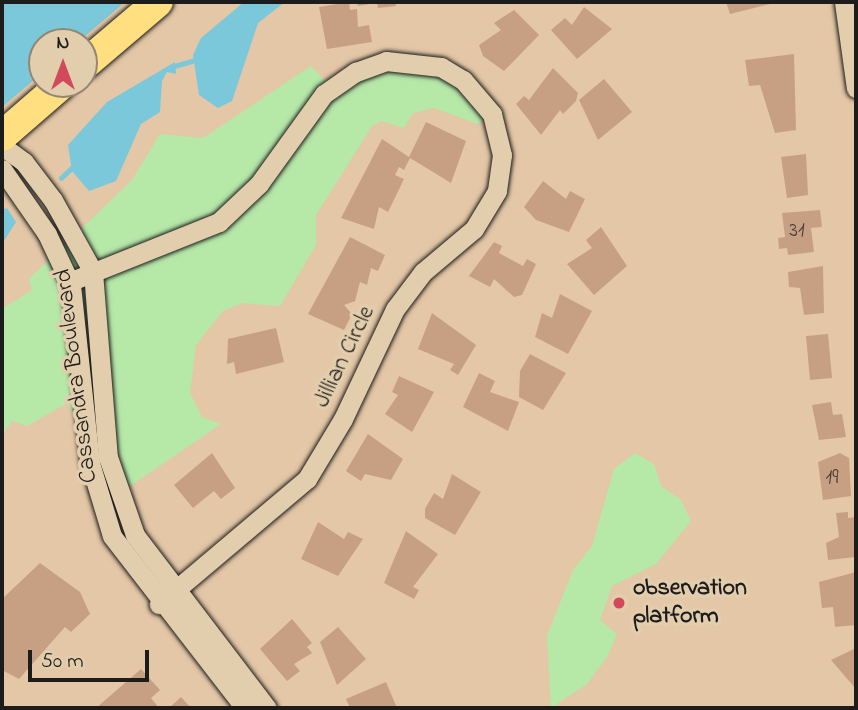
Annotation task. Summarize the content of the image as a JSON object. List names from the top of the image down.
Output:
{
  "streets": {
    "street": ["Jillian Circle", "Cassandra Boulevard"]
  },
  "crossings": [
    ["Jillian Circle", "Cassandra Boulevard"]
  ],
  "places": ["observation platform"],
  "house_numbers": ["31", "19"],
  "scale_bar": "50 m",
  "north": "top"
}
